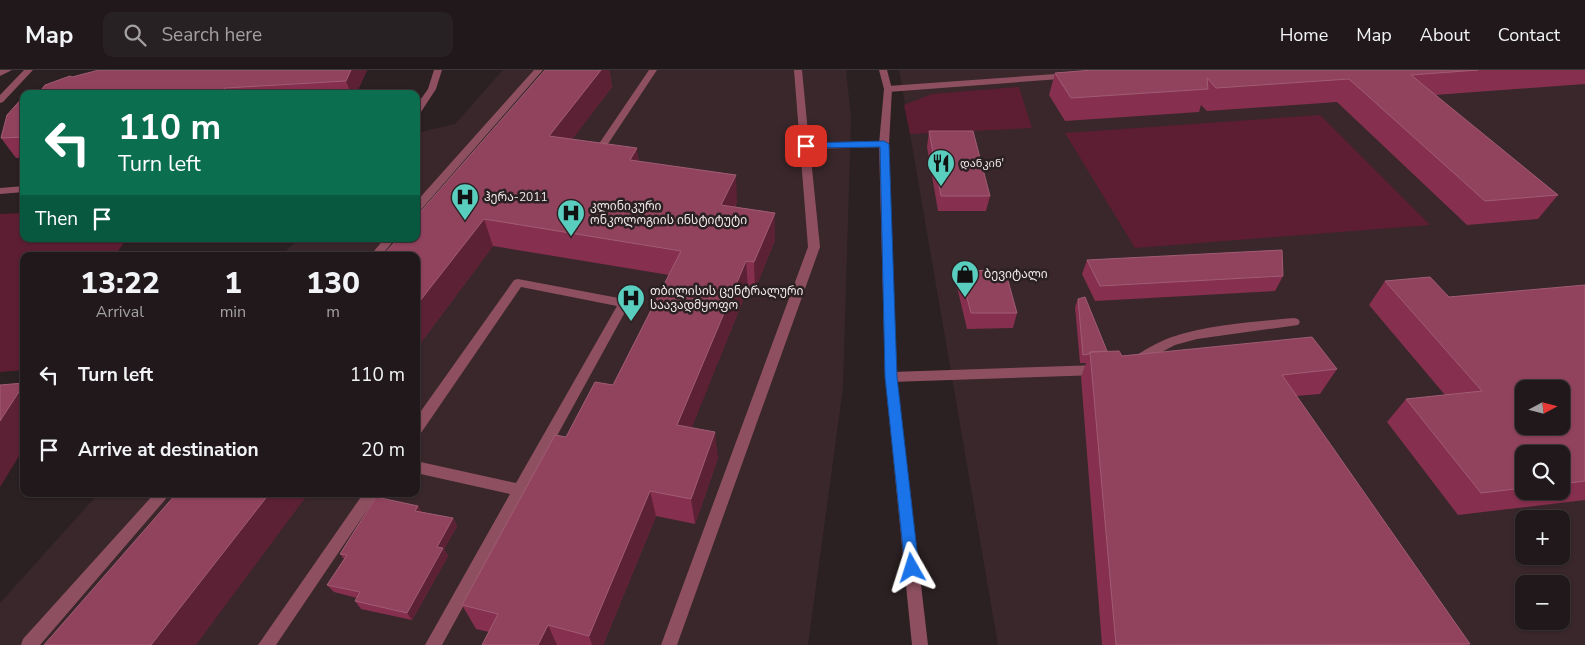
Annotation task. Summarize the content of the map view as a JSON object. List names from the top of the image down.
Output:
{
  "places": {
    "restaurant": ["დანკინ'"],
    "hospital": ["ჰერა-2011", "კლინიკური ონკოლოგიის ინსტიტუტი", "თბილისის ცენტრალური საავადმყოფო"],
    "shop": ["ბევიტალი"]
  },
  "north": "right",
  "page": {
    "header": "Map",
    "search": "Search here",
    "nav": [
      "Home",
      "Map",
      "About",
      "Contact"
    ],
    "turn": ["110 m", "Turn left"],
    "then": "Then",
    "eta": [
      "13:22",
      "Arrival",
      "1",
      "min",
      "130",
      "m"
    ],
    "list": [
      {
        "name": "Turn left",
        "value": "110 m"
      },
      {
        "name": "Arrive at destination",
        "value": "20 m"
      }
    ],
    "map_buttons": ["+", "−"]
  }
}
